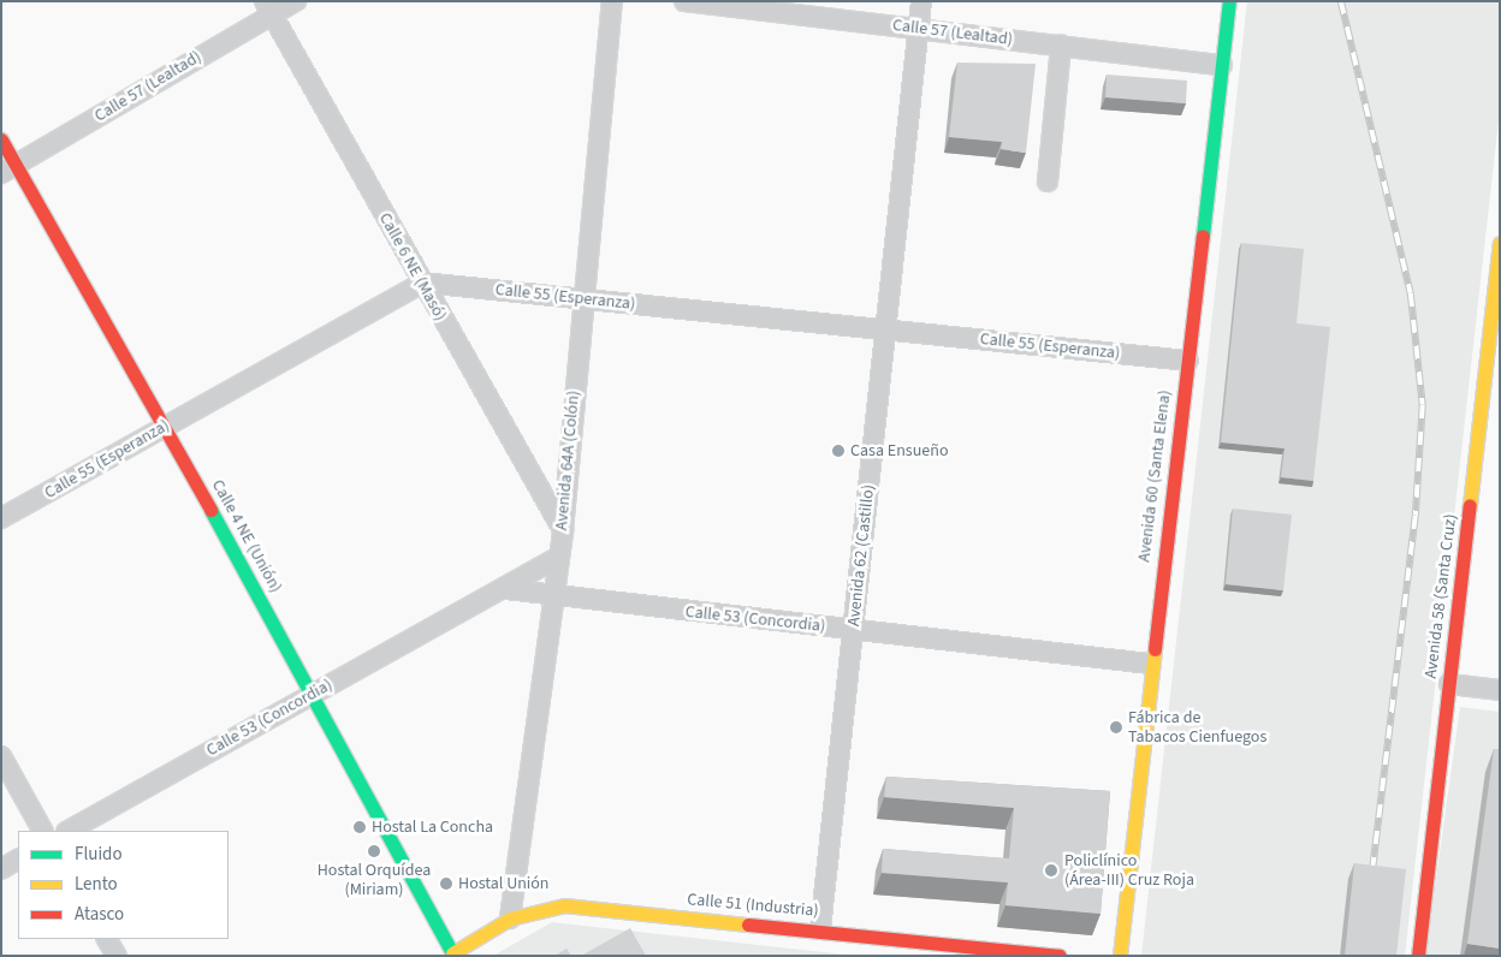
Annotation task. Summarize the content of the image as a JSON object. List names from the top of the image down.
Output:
{
  "streets": {
    "street": [
      "Calle 57 (Lealtad)",
      "Calle 6 NE (Masó)",
      "Calle 55 (Esperanza)",
      "Avenida 64A (Colón)",
      "Avenida 60 (Santa Elena)",
      "Calle 4 NE (Unión)",
      "Avenida 62 (Castillo)",
      "Avenida 58 (Santa Cruz)",
      "Calle 53 (Concordia)",
      "Calle 51 (Industria)"
    ]
  },
  "crossings": [
    ["Calle 57 (Lealtad)", "Calle 6 NE (Masó)"],
    ["Calle 57 (Lealtad)", "Avenida 60 (Santa Elena)"],
    ["Calle 57 (Lealtad)", "Calle 4 NE (Unión)"],
    ["Calle 57 (Lealtad)", "Avenida 62 (Castillo)"],
    ["Calle 6 NE (Masó)", "Calle 55 (Esperanza)"],
    ["Calle 6 NE (Masó)", "Avenida 64A (Colón)"],
    ["Calle 55 (Esperanza)", "Avenida 64A (Colón)"],
    ["Calle 55 (Esperanza)", "Avenida 60 (Santa Elena)"],
    ["Calle 55 (Esperanza)", "Calle 4 NE (Unión)"],
    ["Calle 55 (Esperanza)", "Avenida 62 (Castillo)"],
    ["Avenida 64A (Colón)", "Calle 53 (Concordia)"],
    ["Avenida 64A (Colón)", "Calle 51 (Industria)"],
    ["Avenida 60 (Santa Elena)", "Calle 53 (Concordia)"],
    ["Calle 4 NE (Unión)", "Calle 53 (Concordia)"],
    ["Calle 4 NE (Unión)", "Calle 51 (Industria)"],
    ["Avenida 62 (Castillo)", "Calle 53 (Concordia)"],
    ["Avenida 62 (Castillo)", "Calle 51 (Industria)"]
  ],
  "places": [
    "Casa Ensueño",
    "Fábrica de Tabacos Cienfuegos",
    "Hostal La Concha",
    "Hostal Orquídea (Miriam)",
    "Policlínico (Área-III) Cruz Roja",
    "Hostal Unión"
  ],
  "legend": ["Fluido", "Lento", "Atasco"]
}
